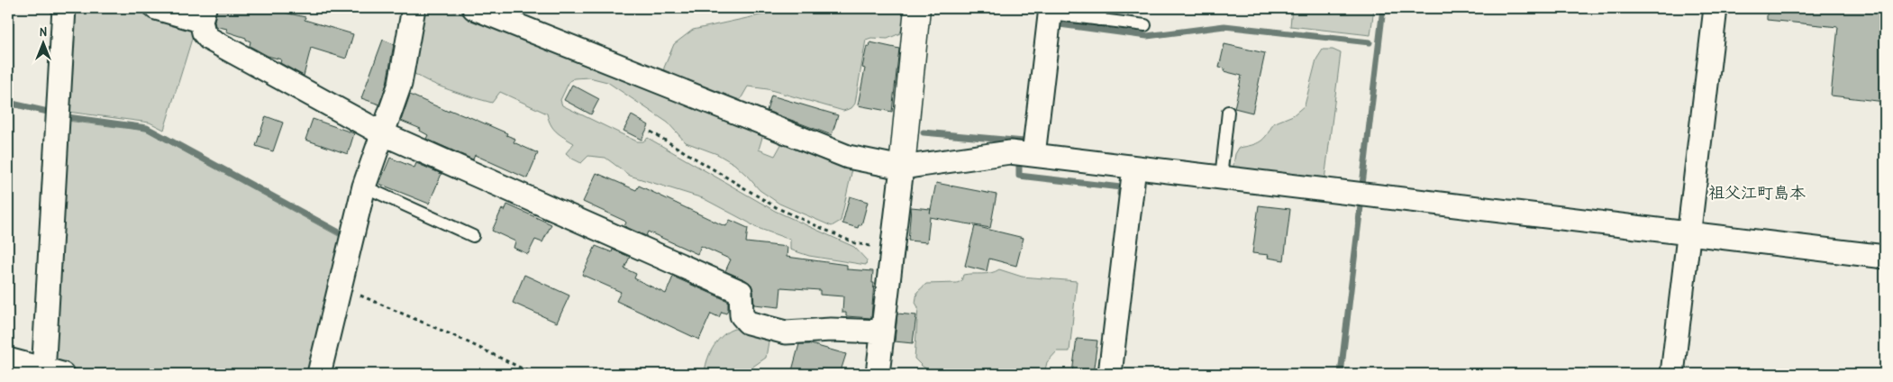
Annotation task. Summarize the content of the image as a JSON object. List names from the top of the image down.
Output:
{
  "districts": ["祖父江町島本"],
  "north": "top"
}
